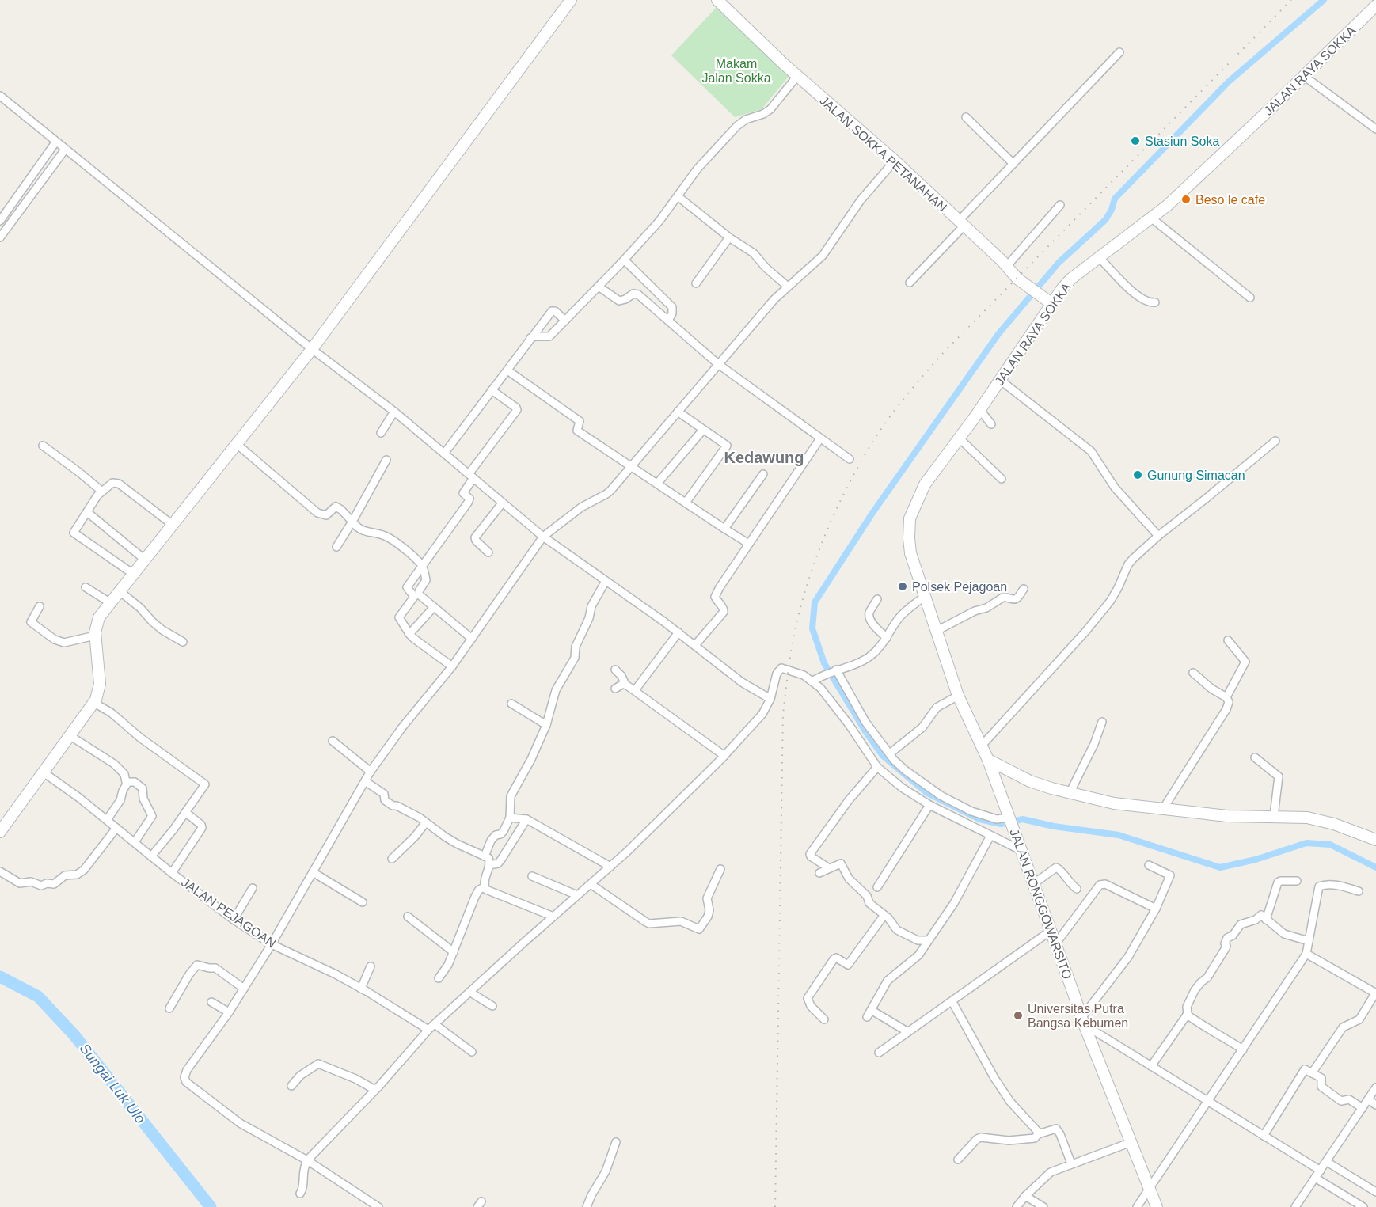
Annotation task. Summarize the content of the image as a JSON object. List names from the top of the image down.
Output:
{
  "streets": {
    "main road": ["JALAN RAYA SOKKA", "JALAN SOKKA PETANAHAN", "JALAN RONGGOWARSITO"],
    "street": ["JALAN PEJAGOAN"]
  },
  "crossings": [
    ["JALAN RAYA SOKKA", "JALAN SOKKA PETANAHAN"],
    ["JALAN RAYA SOKKA", "JALAN RONGGOWARSITO"]
  ],
  "districts": ["Kedawung"],
  "water": ["Sungai Luk Ulo"],
  "parks": ["Makam Jalan Sokka"],
  "places": [
    "Stasiun Soka",
    "Beso le cafe",
    "Gunung Simacan",
    "Polsek Pejagoan",
    "Universitas Putra Bangsa Kebumen"
  ]
}
